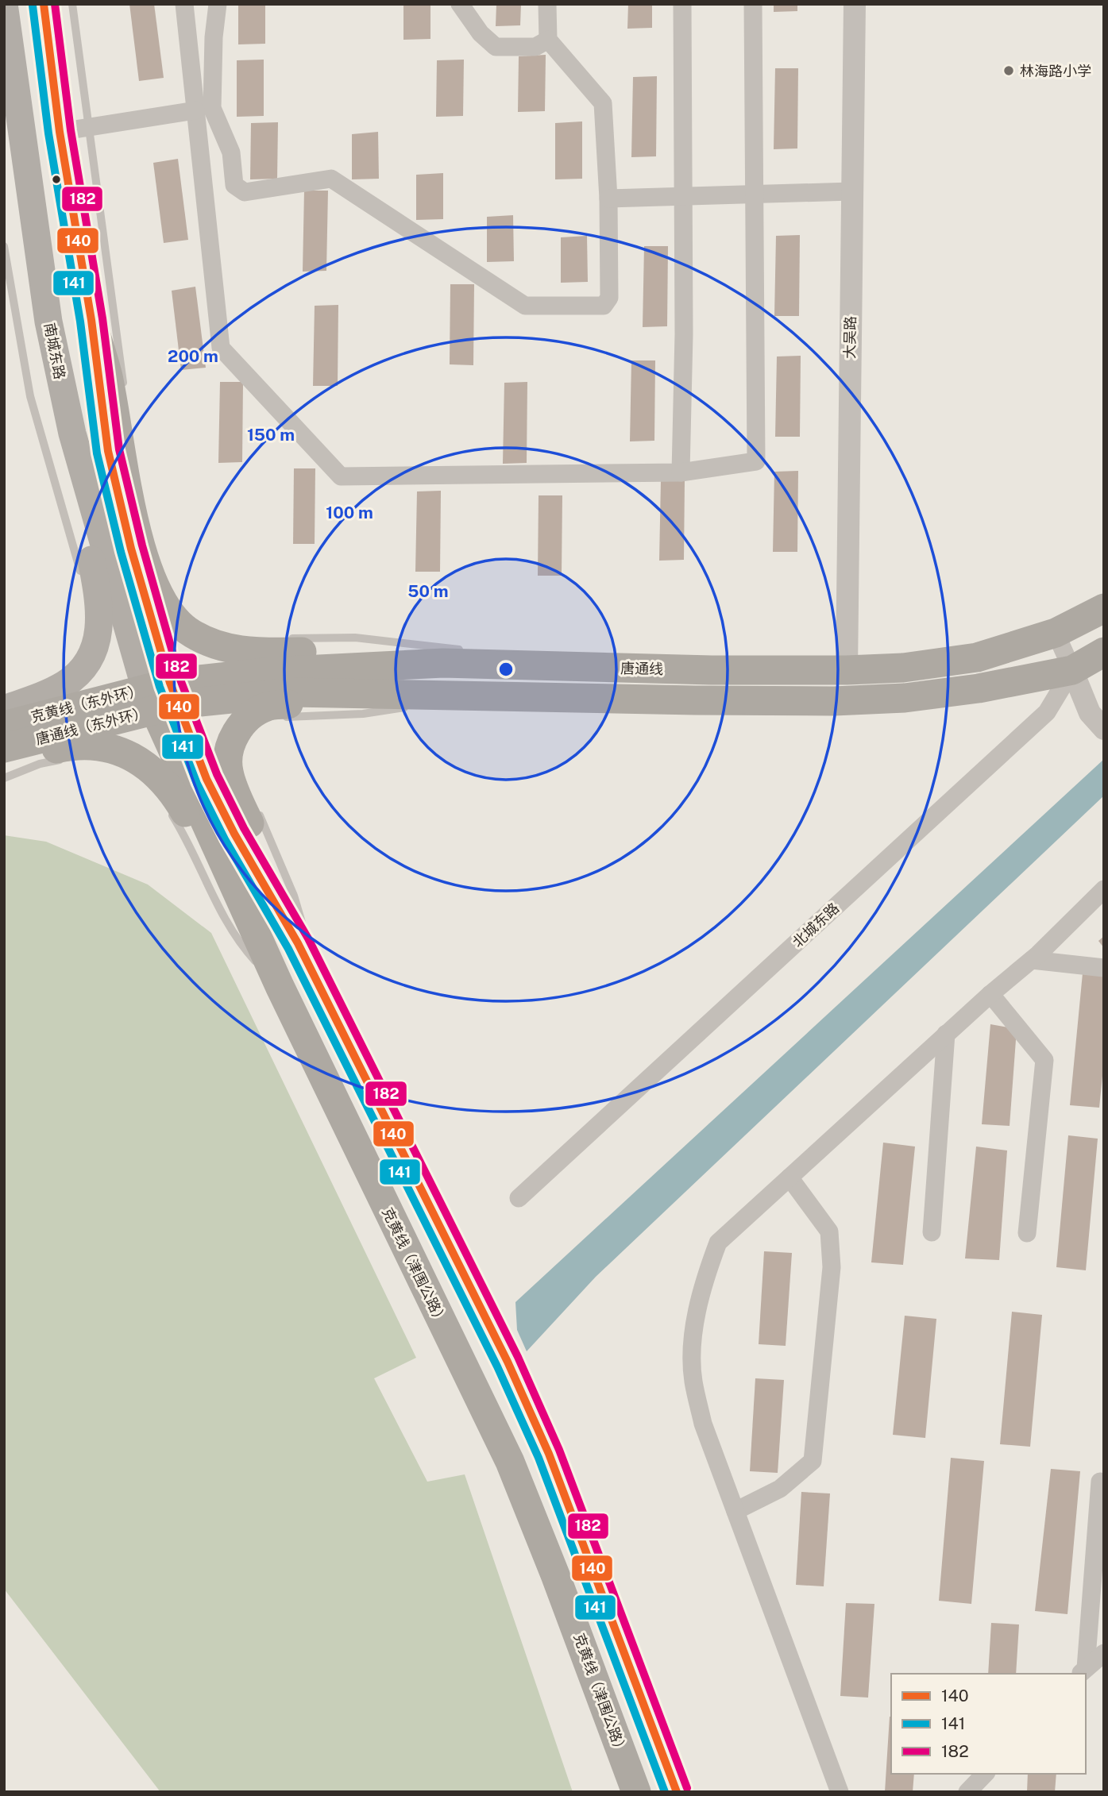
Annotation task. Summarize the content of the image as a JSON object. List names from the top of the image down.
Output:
{
  "streets": {
    "highway": [
      "唐通线",
      "克黄线（东外环）",
      "唐通线（东外环）",
      "克黄线（津围公路）"
    ],
    "main road": ["南城东路"],
    "street": ["大吴路", "北城东路"]
  },
  "crossings": [
    ["大吴路", "唐通线"],
    ["南城东路", "唐通线"],
    ["南城东路", "克黄线（东外环）"],
    ["南城东路", "唐通线（东外环）"],
    ["南城东路", "克黄线（津围公路）"],
    ["唐通线", "克黄线（东外环）"],
    ["唐通线", "唐通线（东外环）"],
    ["唐通线", "克黄线（津围公路）"],
    ["克黄线（东外环）", "唐通线（东外环）"],
    ["克黄线（东外环）", "克黄线（津围公路）"],
    ["唐通线（东外环）", "克黄线（津围公路）"]
  ],
  "places": ["林海路小学"],
  "lines": ["transit line 140", "transit line 182", "transit line 141"],
  "legend": ["140", "141", "182"],
  "rings": [
    "200 m",
    "150 m",
    "100 m",
    "50 m"
  ]
}
